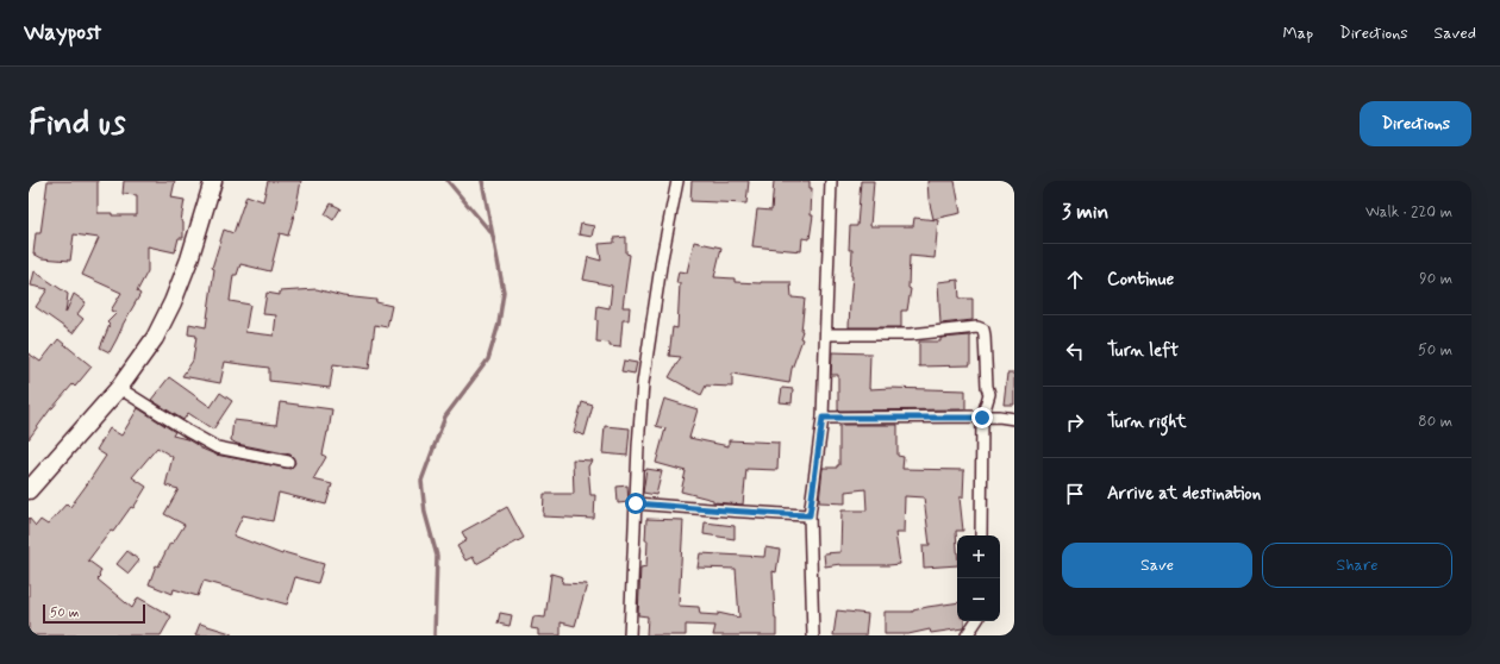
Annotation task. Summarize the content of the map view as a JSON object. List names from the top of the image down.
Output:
{
  "scale_bar": "50 m",
  "page": {
    "header": "Waypost",
    "nav": ["Map", "Directions", "Saved"],
    "buttons": [
      "Directions",
      ["Save", "Share"]
    ],
    "title": "Find us",
    "heading": ["3 min", "Walk · 220 m"],
    "list": [
      ["Continue", "90 m"],
      ["Turn left", "50 m"],
      ["Turn right", "80 m"],
      "Arrive at destination"
    ],
    "map_buttons": ["+", "−"],
    "scale": "50 m"
  }
}
